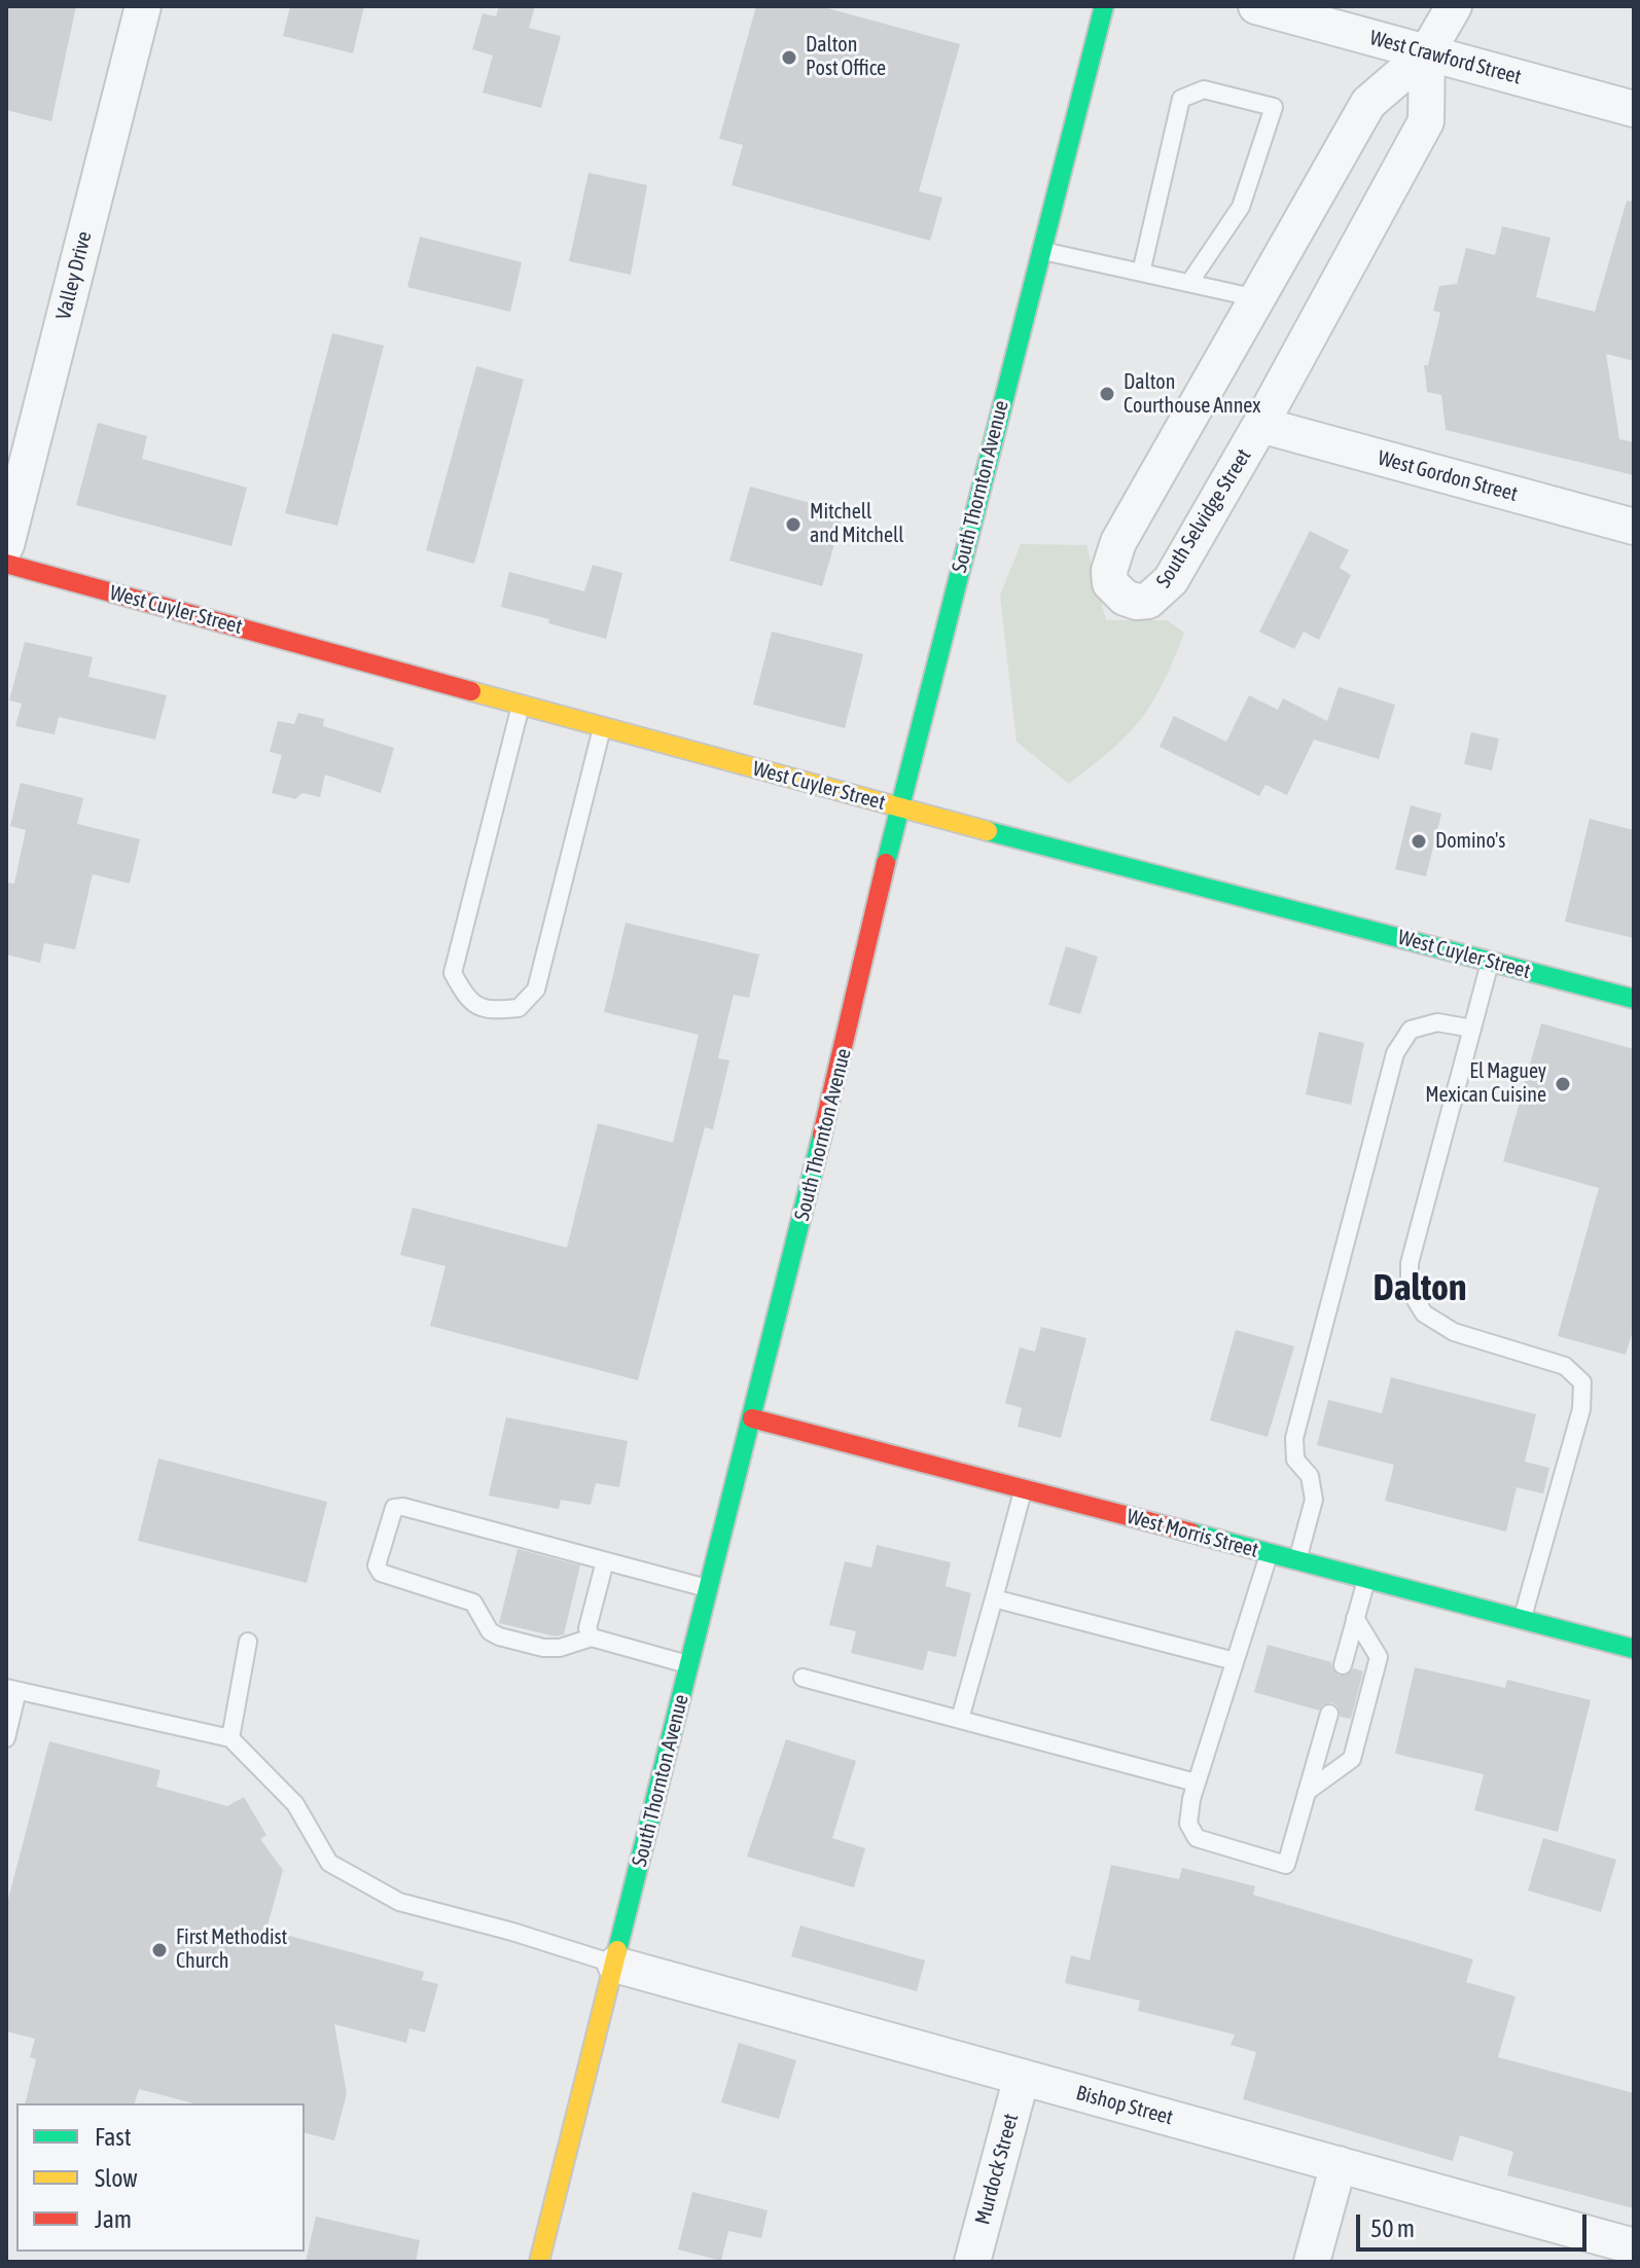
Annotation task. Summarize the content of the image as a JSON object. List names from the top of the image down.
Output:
{
  "streets": {
    "main road": ["South Thornton Avenue", "West Cuyler Street", "West Morris Street"],
    "street": [
      "West Crawford Street",
      "Valley Drive",
      "West Gordon Street",
      "South Selvidge Street",
      "Bishop Street",
      "Murdock Street"
    ]
  },
  "crossings": [
    ["West Crawford Street", "South Selvidge Street"],
    ["West Gordon Street", "South Selvidge Street"],
    ["South Thornton Avenue", "West Cuyler Street"],
    ["South Thornton Avenue", "West Morris Street"],
    ["South Thornton Avenue", "Bishop Street"],
    ["Bishop Street", "Murdock Street"]
  ],
  "districts": ["Dalton"],
  "places": [
    "Dalton Post Office",
    "Dalton Courthouse Annex",
    "Mitchell and Mitchell",
    "Domino's",
    "El Maguey Mexican Cuisine",
    "First Methodist Church"
  ],
  "legend": ["Fast", "Slow", "Jam"],
  "scale_bar": "50 m"
}
